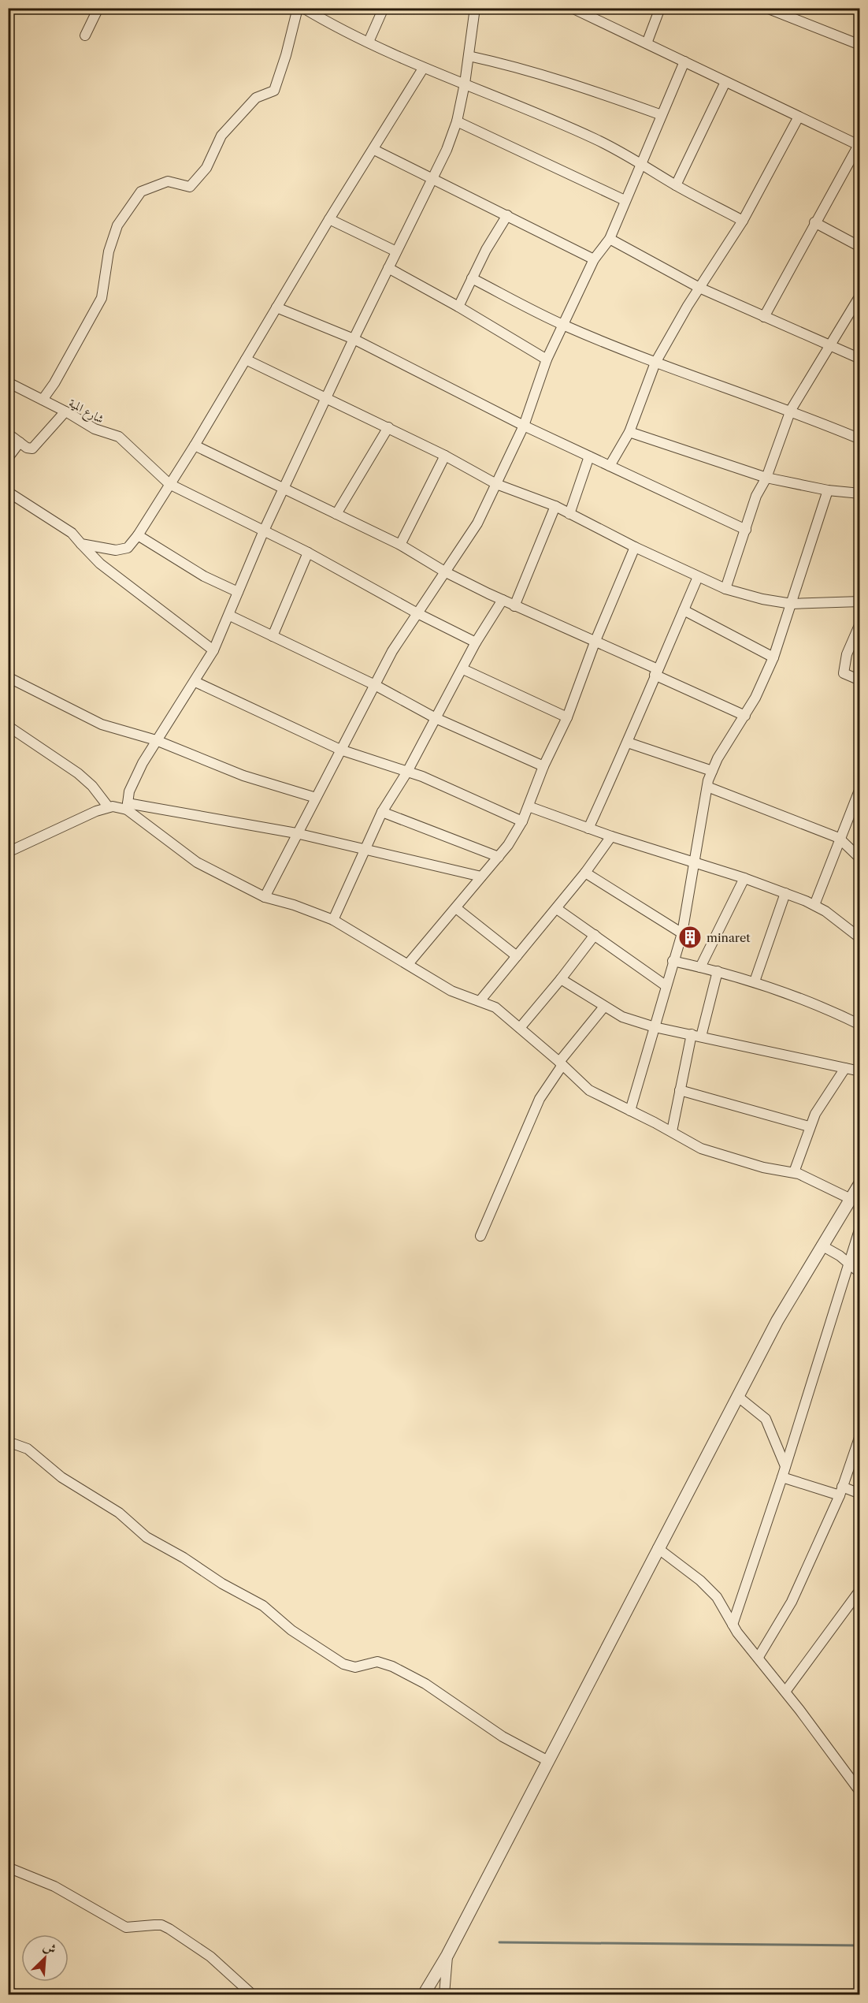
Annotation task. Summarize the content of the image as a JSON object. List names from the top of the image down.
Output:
{
  "streets": {
    "street": ["شارع المية"]
  },
  "places": {
    "building": ["minaret"]
  },
  "north": "top right"
}
